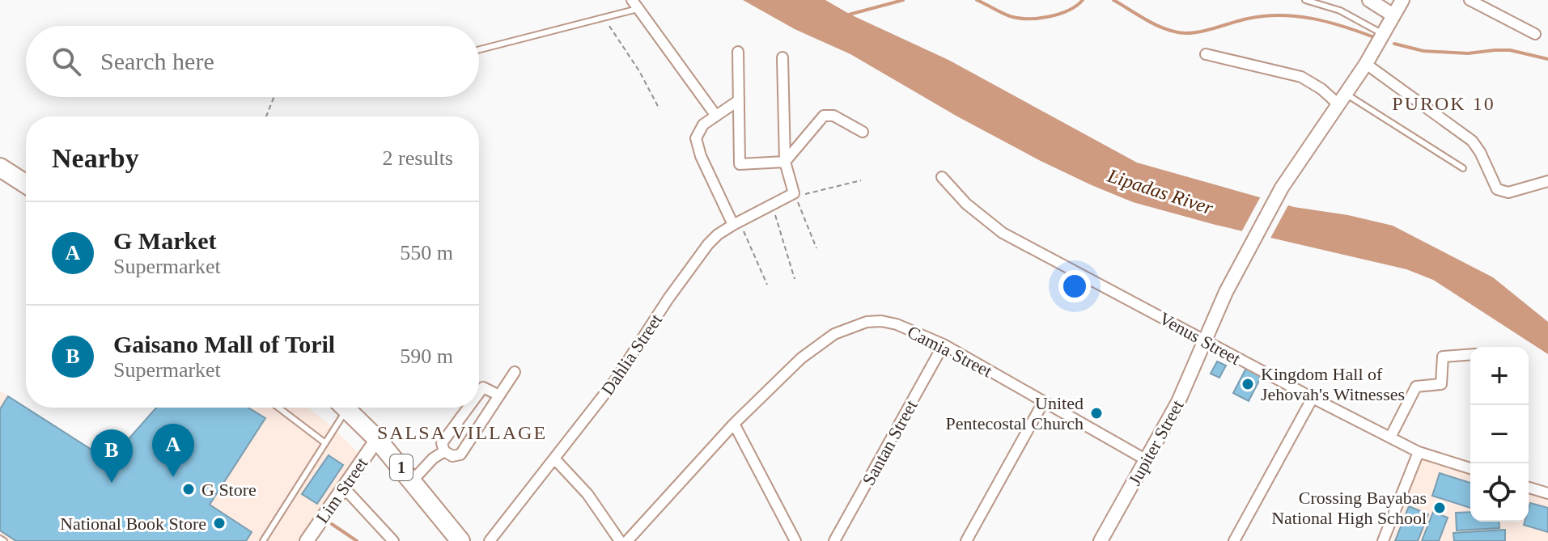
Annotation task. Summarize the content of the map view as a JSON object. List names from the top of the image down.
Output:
{
  "streets": {
    "highway": ["1"],
    "main road": ["Jupiter Street", "Lim Street"],
    "street": [
      "Venus Street",
      "Camia Street",
      "Dahlia Street",
      "Santan Street"
    ]
  },
  "crossings": [
    ["Venus Street", "Jupiter Street"],
    ["Camia Street", "Santan Street"],
    ["Camia Street", "Jupiter Street"],
    ["1", "Lim Street"]
  ],
  "districts": ["PUROK 10", "SALSA VILLAGE"],
  "water": ["Lipadas River"],
  "places": [
    "Kingdom Hall of Jehovah's Witnesses",
    "United Pentecostal Church",
    "G Store",
    "Crossing Bayabas National High School",
    "National Book Store"
  ],
  "page": {
    "search": "Search here",
    "heading": ["Nearby", "2 results"],
    "list": [
      {
        "mark": "A",
        "name": "G Market",
        "note": "Supermarket",
        "value": "550 m"
      },
      {
        "mark": "B",
        "name": "Gaisano Mall of Toril",
        "note": "Supermarket",
        "value": "590 m"
      }
    ],
    "map_buttons": ["+", "−"],
    "pins": ["A", "B"]
  }
}
